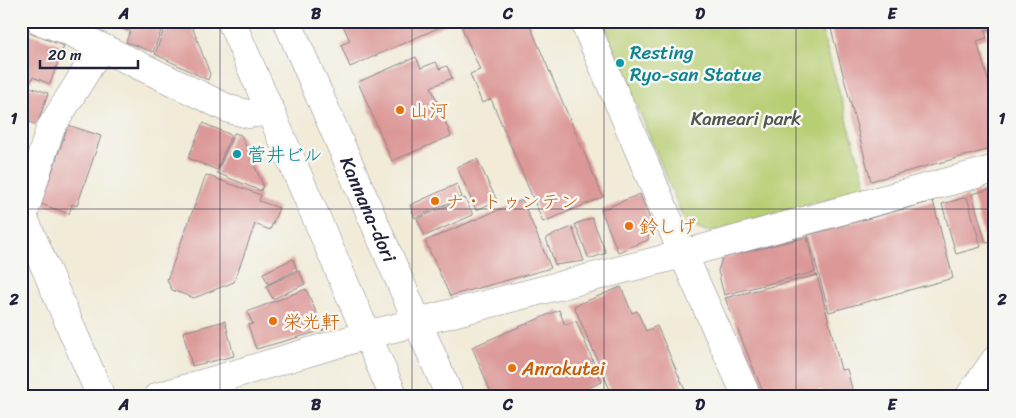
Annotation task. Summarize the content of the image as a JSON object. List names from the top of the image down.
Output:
{
  "streets": {
    "street": ["Kannana-dori"]
  },
  "parks": ["Kameari park"],
  "places": [
    "Resting Ryo-san Statue",
    "山河",
    "菅井ビル",
    "ナ・トゥンテン",
    "鈴しげ",
    "栄光軒",
    "Anrakutei"
  ],
  "scale_bar": "20 m",
  "grid": {
    "columns": [
      "A",
      "B",
      "C",
      "D",
      "E"
    ],
    "rows": ["1", "2"]
  }
}
